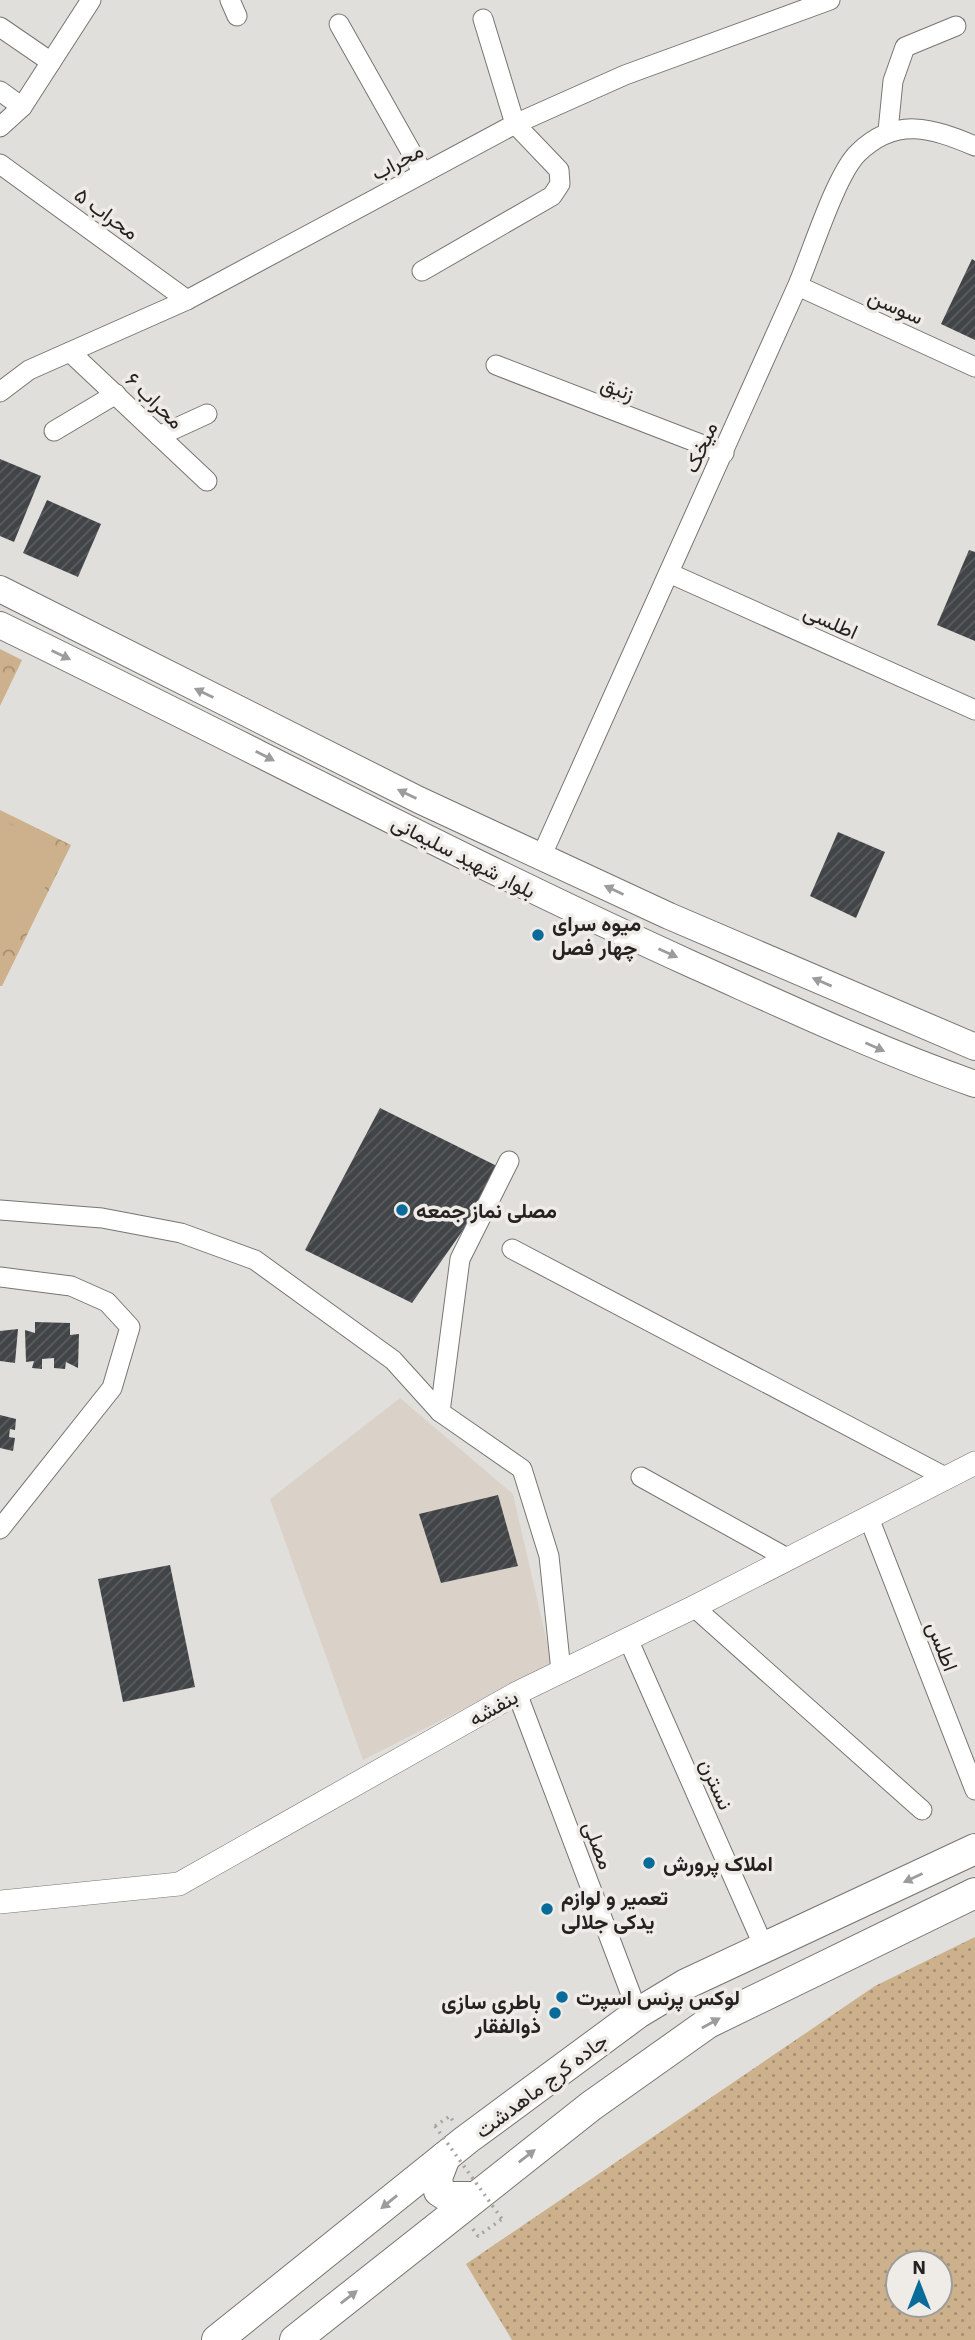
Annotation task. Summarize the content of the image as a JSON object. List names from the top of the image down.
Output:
{
  "streets": {
    "main road": ["بلوار شهید سلیمانی", "جاده کرج ماهدشت"],
    "street": [
      "محراب",
      "محراب ۵",
      "سوسن",
      "زنبق",
      "محراب ۶",
      "میخک",
      "اطلسی",
      "اطلس",
      "بنفشه",
      "نسترن",
      "مصلی"
    ]
  },
  "crossings": [
    ["محراب", "محراب ۵"],
    ["محراب", "محراب ۶"],
    ["سوسن", "میخک"],
    ["زنبق", "میخک"],
    ["میخک", "اطلسی"],
    ["میخک", "بلوار شهید سلیمانی"],
    ["اطلس", "بنفشه"],
    ["بنفشه", "نسترن"],
    ["بنفشه", "مصلی"],
    ["نسترن", "جاده کرج ماهدشت"],
    ["مصلی", "جاده کرج ماهدشت"]
  ],
  "places": [
    "میوه سرای چهار فصل",
    "مصلی نماز جمعه",
    "املاک پرورش",
    "تعمیر و لوازم یدکی جلالی",
    "لوکس پرنس اسپرت",
    "باطری سازی ذوالفقار"
  ],
  "north": "top"
}
